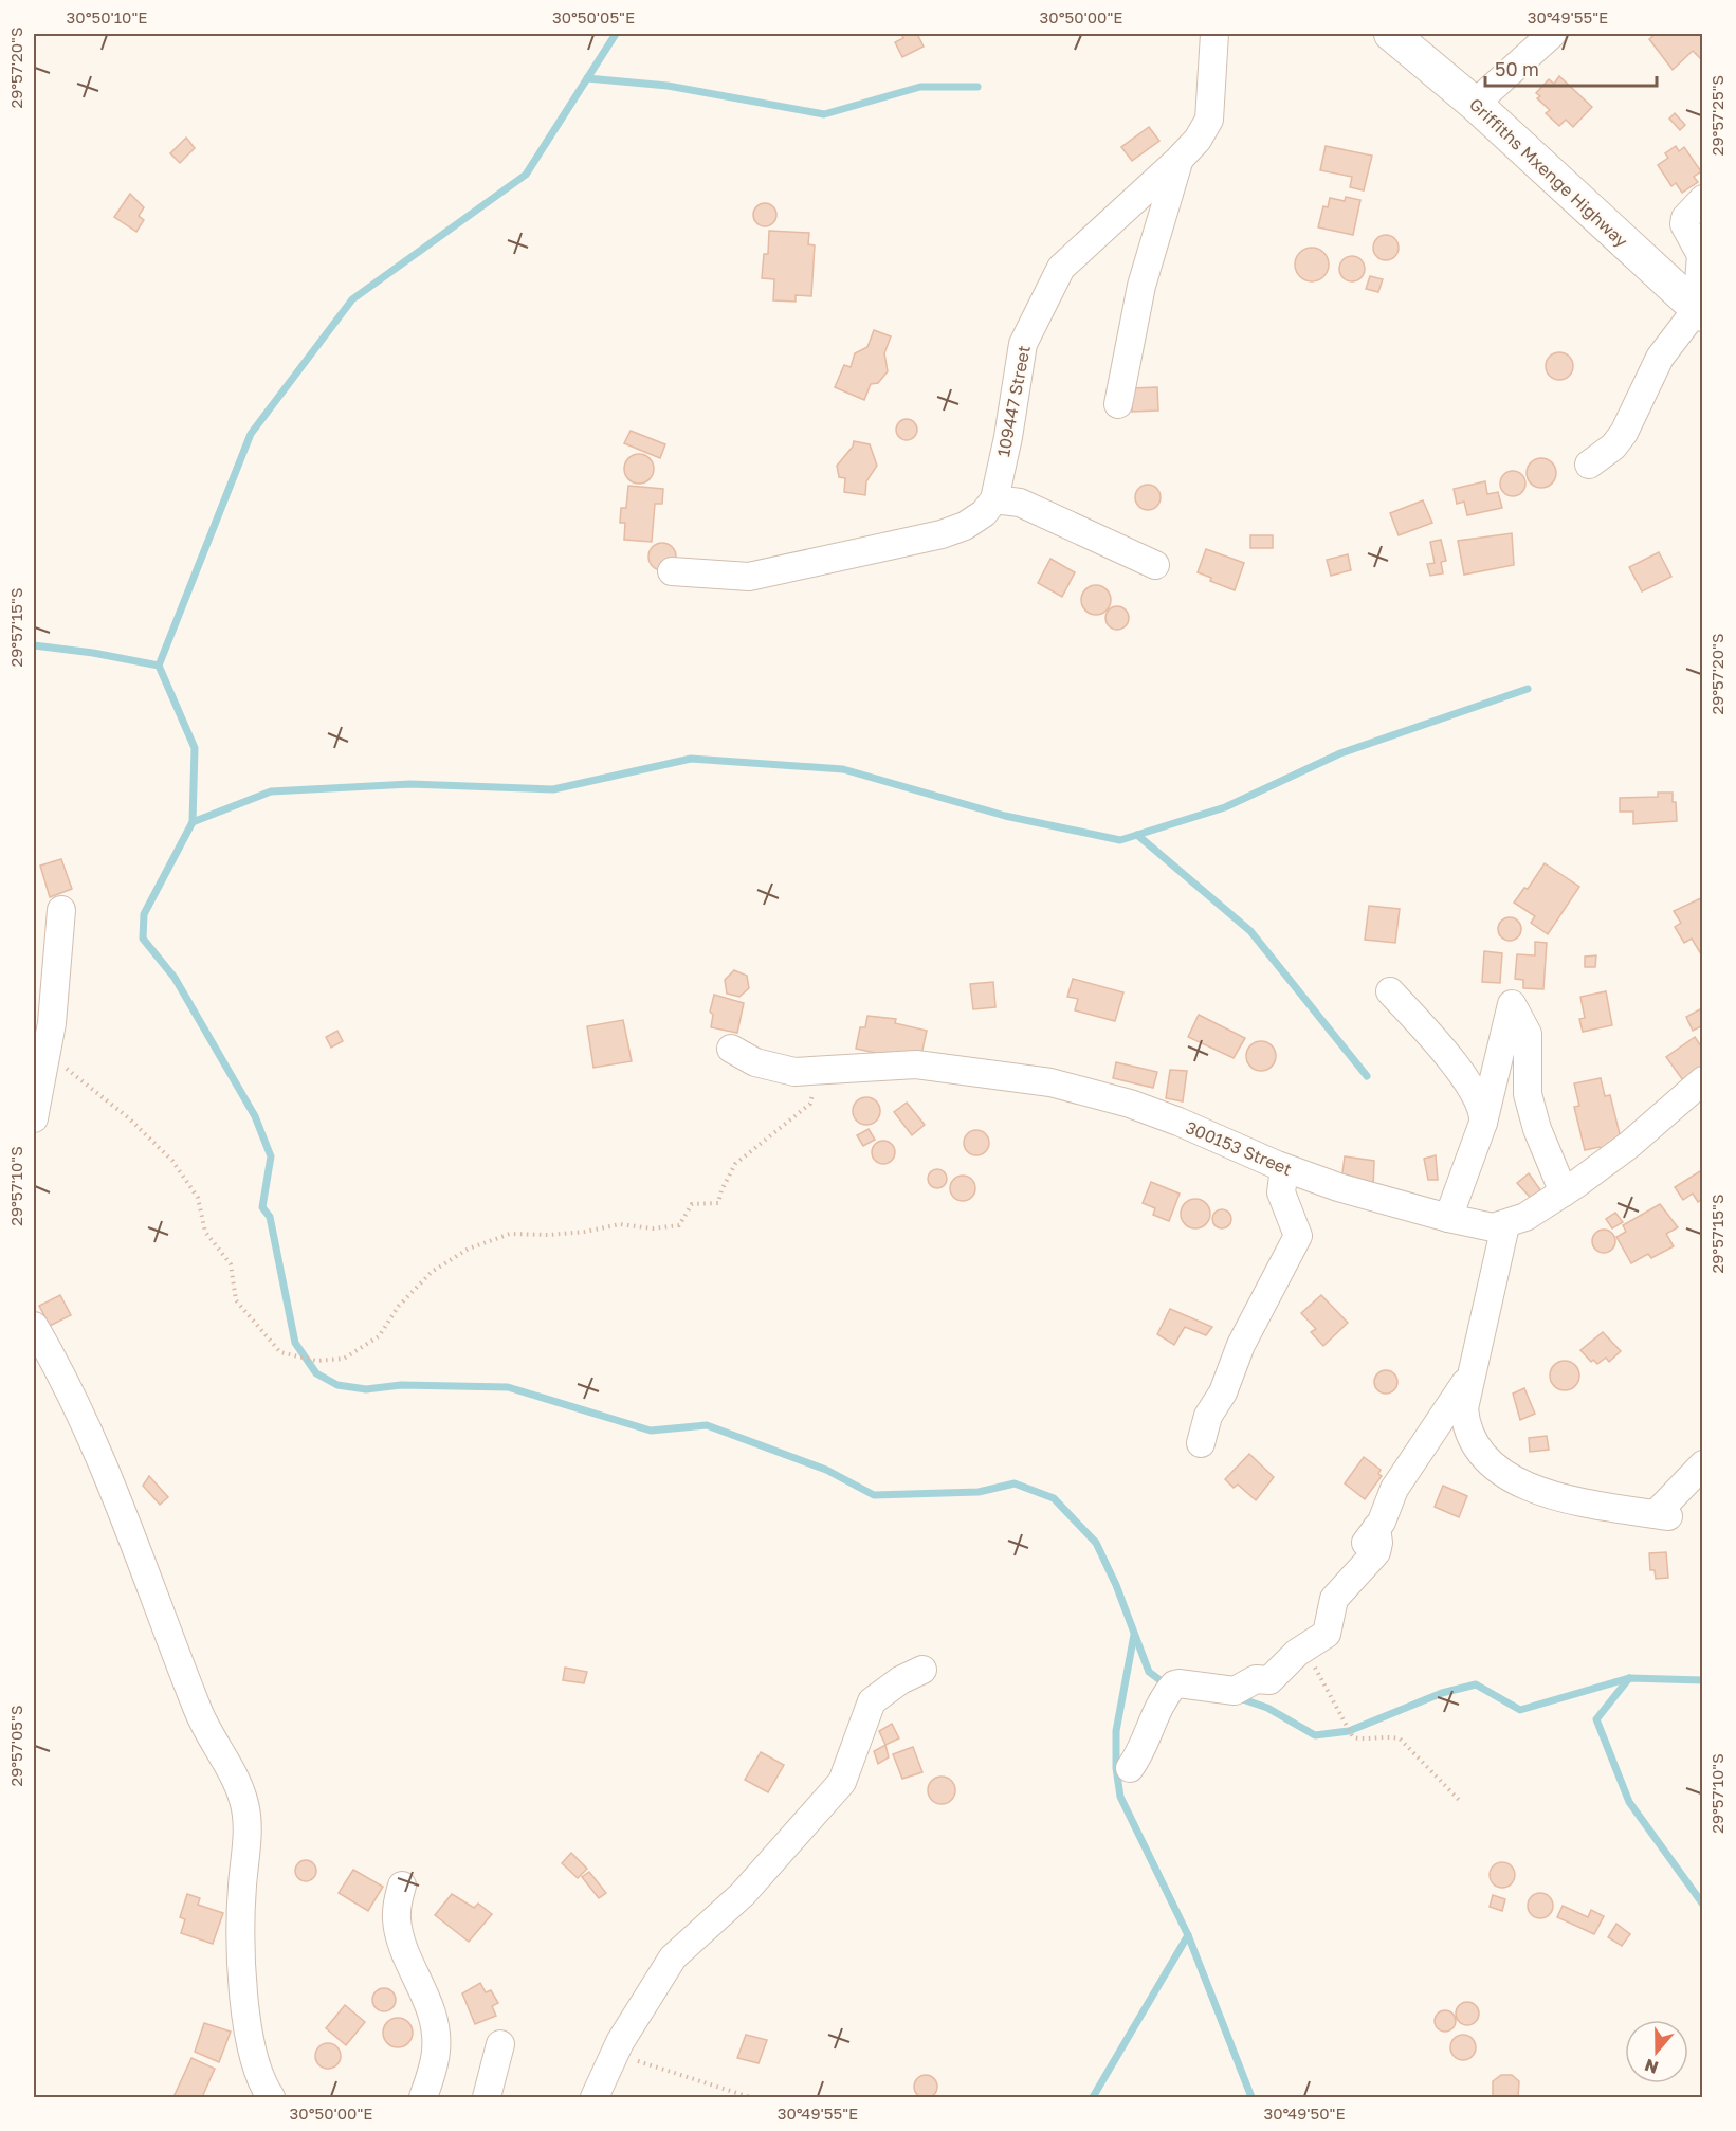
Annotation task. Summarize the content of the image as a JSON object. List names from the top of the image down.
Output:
{
  "streets": {
    "street": ["Griffiths Mxenge Highway", "109447 Street", "300153 Street"]
  },
  "scale_bar": "50 m",
  "north": "bottom",
  "coordinates": [
    "30°50'10\"E",
    "30°50'05\"E",
    "30°50'00\"E",
    "30°49'55\"E",
    "29°57'20\"S",
    "29°57'25\"S",
    "29°57'15\"S",
    "29°57'10\"S",
    "29°57'05\"S",
    "30°49'50\"E"
  ]
}
